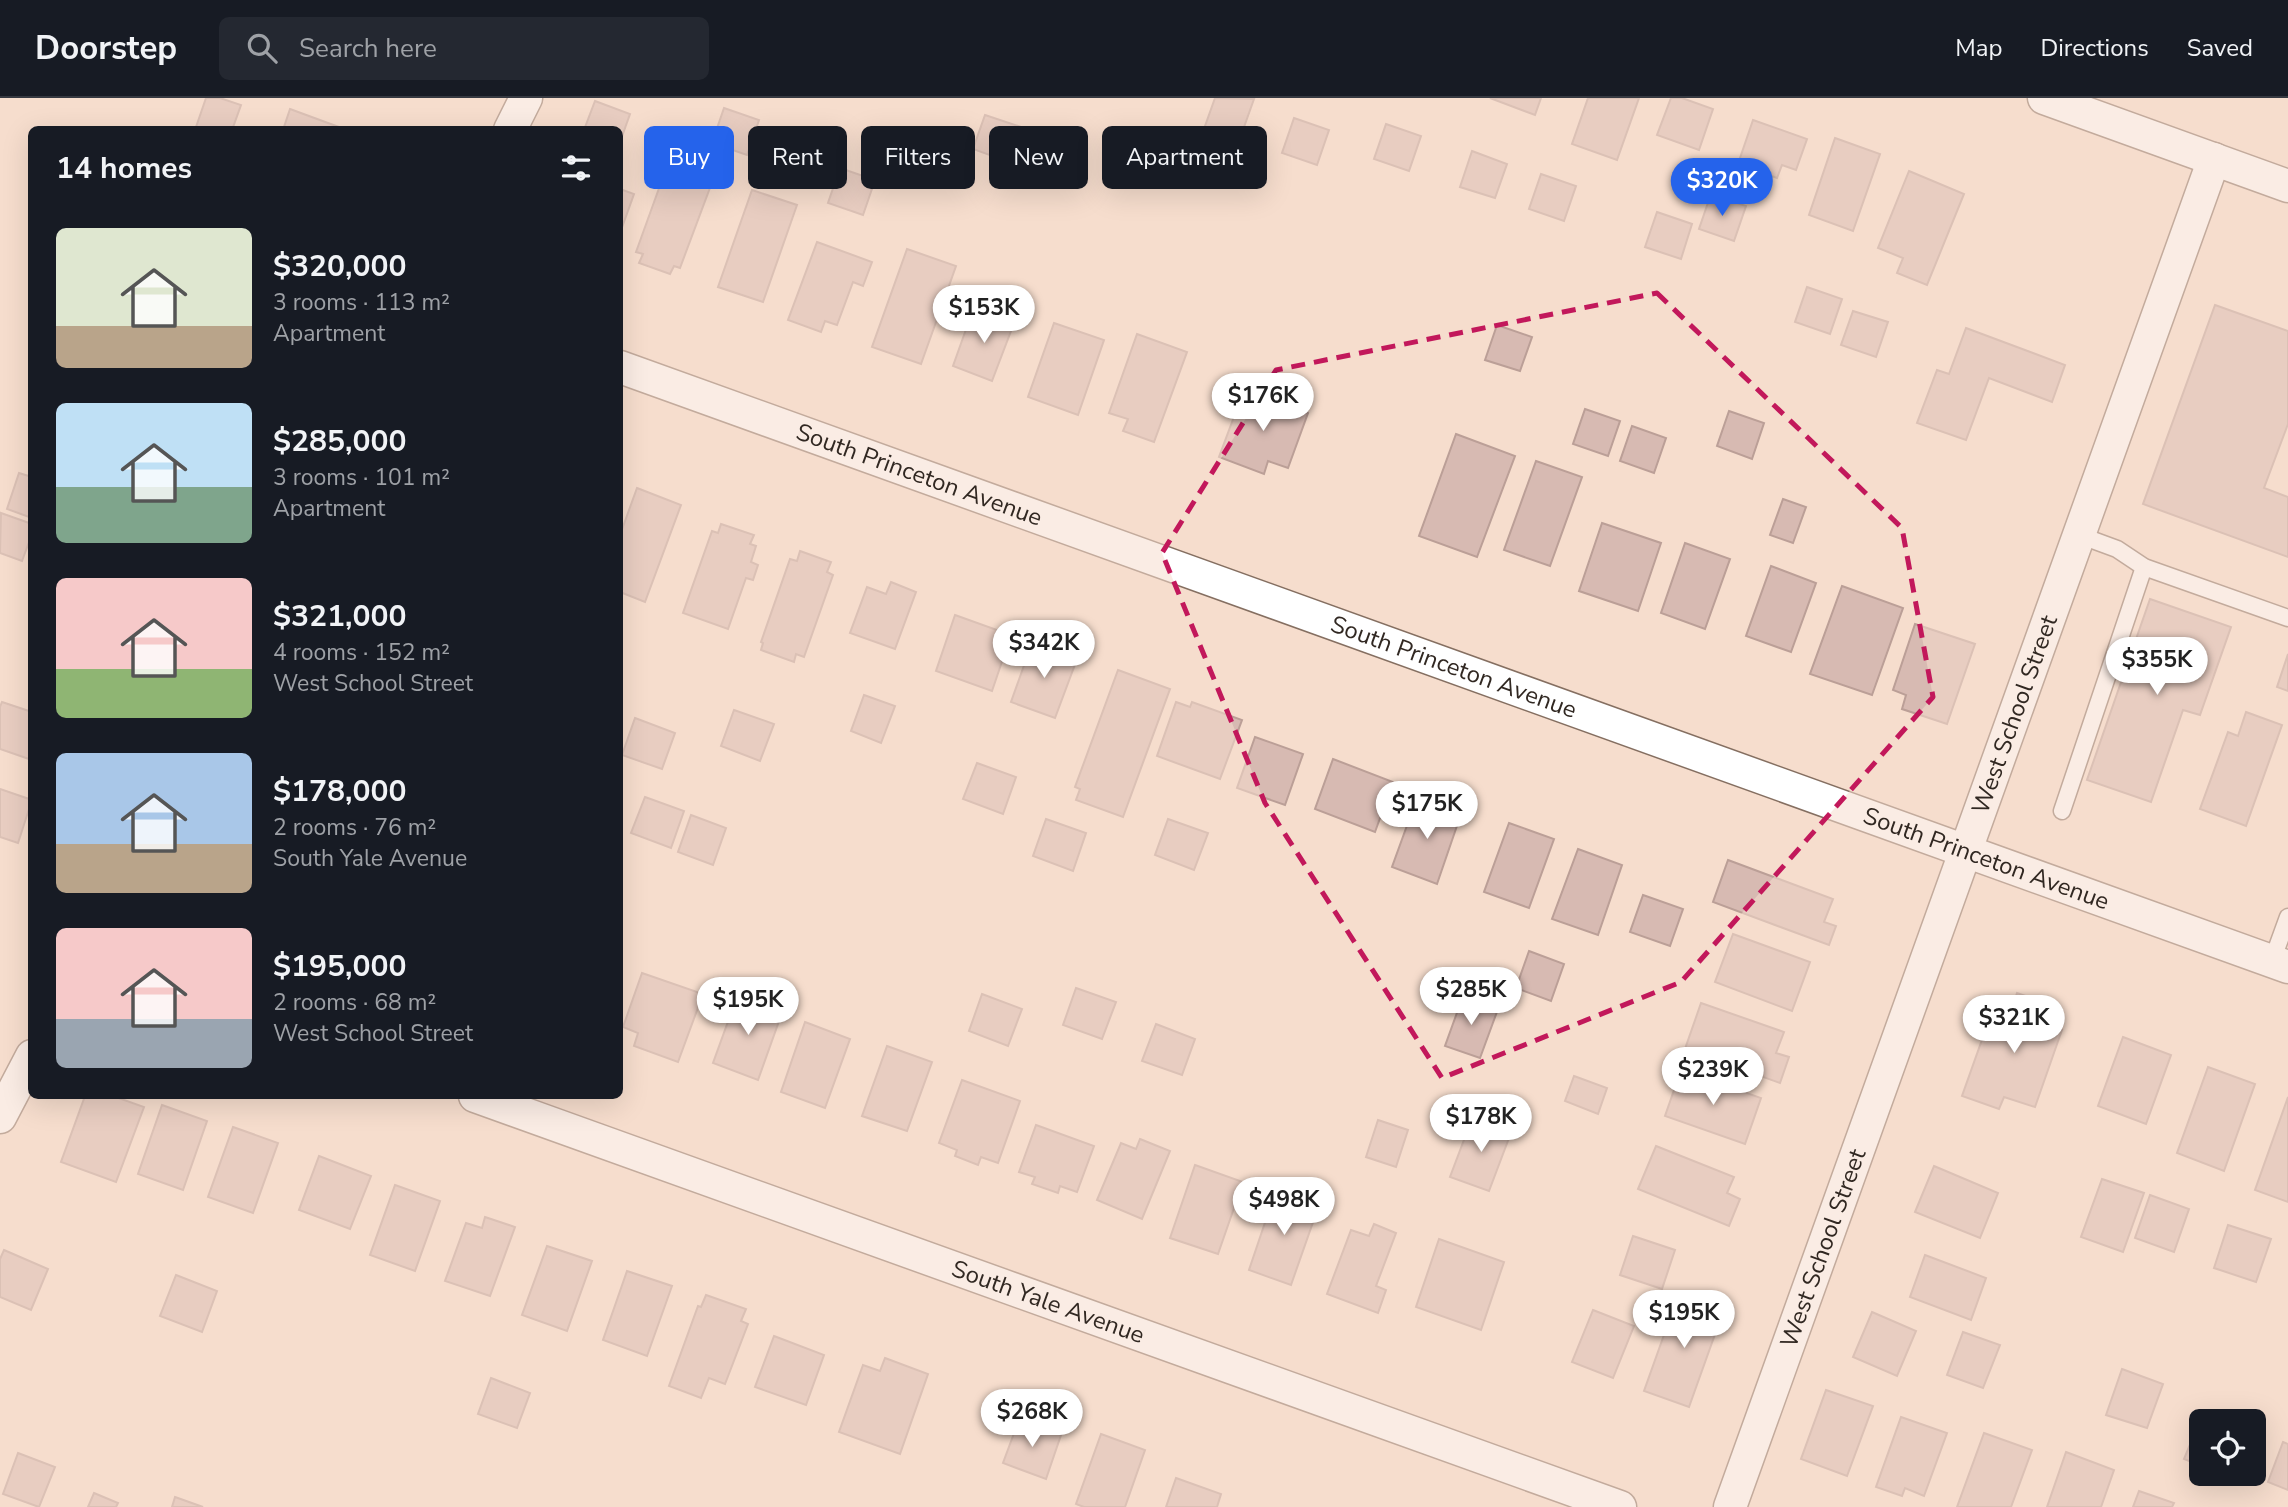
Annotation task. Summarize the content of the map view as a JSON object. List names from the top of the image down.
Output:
{
  "streets": {
    "street": ["South Princeton Avenue", "West School Street", "South Yale Avenue"]
  },
  "crossings": [
    ["South Princeton Avenue", "West School Street"]
  ],
  "page": {
    "header": "Doorstep",
    "search": "Search here",
    "nav": ["Map", "Directions", "Saved"],
    "chip": [
      "Buy",
      "Rent",
      "Filters",
      "New",
      "Apartment"
    ],
    "heading": "14 homes",
    "price": [
      "$320K",
      "$153K",
      "$176K",
      "$342K",
      "$355K",
      "$175K",
      "$285K",
      "$195K",
      "$321K",
      "$239K",
      "$178K",
      "$498K",
      "$195K",
      "$268K"
    ],
    "list": [
      {
        "name": "$320,000",
        "note": "3 rooms · 113 m² · Apartment"
      },
      {
        "name": "$285,000",
        "note": "3 rooms · 101 m² · Apartment"
      },
      {
        "name": "$321,000",
        "note": "4 rooms · 152 m² · West School Street"
      },
      {
        "name": "$178,000",
        "note": "2 rooms · 76 m² · South Yale Avenue"
      },
      {
        "name": "$195,000",
        "note": "2 rooms · 68 m² · West School Street"
      }
    ]
  }
}
